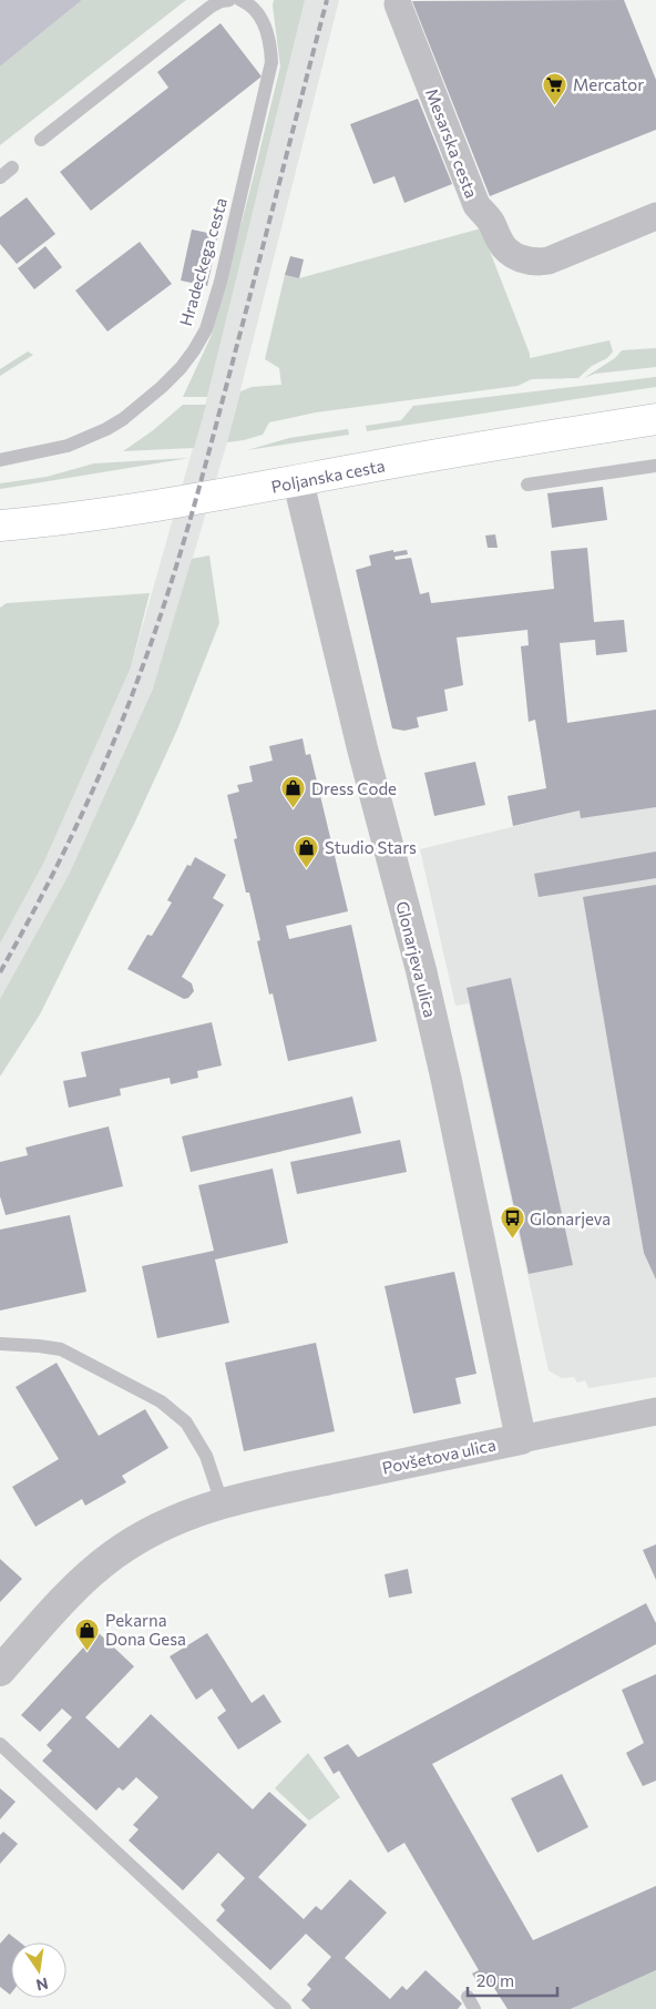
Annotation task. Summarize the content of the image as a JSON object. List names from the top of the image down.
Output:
{
  "streets": {
    "main road": ["Poljanska cesta"],
    "street": ["Mesarska cesta", "Glonarjeva ulica", "Povšetova ulica"],
    "lane": ["Hradeckega cesta"]
  },
  "crossings": [
    ["Poljanska cesta", "Glonarjeva ulica"],
    ["Glonarjeva ulica", "Povšetova ulica"]
  ],
  "places": {
    "supermarket": ["Mercator"],
    "shop": ["Dress Code", "Studio Stars", "Pekarna Dona Gesa"],
    "bus stop": ["Glonarjeva"]
  },
  "scale_bar": "20 m",
  "north": "bottom"
}
